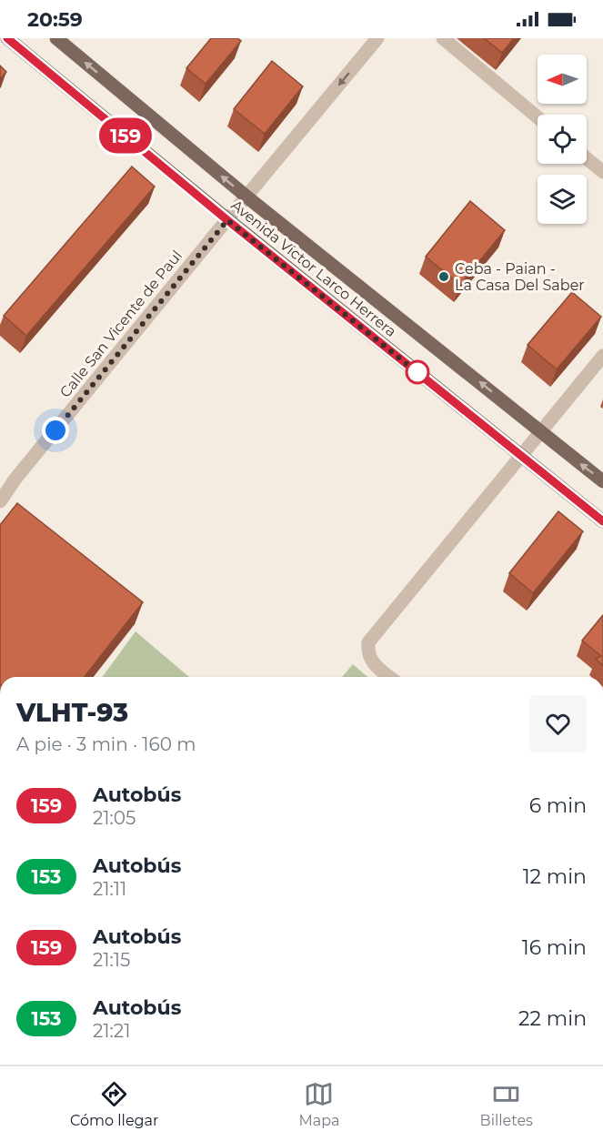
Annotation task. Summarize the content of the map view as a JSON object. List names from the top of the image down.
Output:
{
  "streets": {
    "main road": ["Avenida Víctor Larco Herrera"],
    "street": ["Calle San Vicente de Paul"]
  },
  "crossings": [
    ["Avenida Víctor Larco Herrera", "Calle San Vicente de Paul"]
  ],
  "places": ["Ceba - Paian - La Casa Del Saber"],
  "lines": ["bus line 159"],
  "north": "left",
  "page": {
    "status": "20:59",
    "on_map": "159",
    "heading": ["VLHT-93", "A pie · 3 min · 160 m"],
    "list": [
      {
        "mark": "159",
        "name": "Autobús",
        "note": "21:05",
        "value": "6 min"
      },
      {
        "mark": "153",
        "name": "Autobús",
        "note": "21:11",
        "value": "12 min"
      },
      {
        "mark": "159",
        "name": "Autobús",
        "note": "21:15",
        "value": "16 min"
      },
      {
        "mark": "153",
        "name": "Autobús",
        "note": "21:21",
        "value": "22 min"
      }
    ],
    "tabs": ["Cómo llegar", "Mapa", "Billetes"]
  }
}
